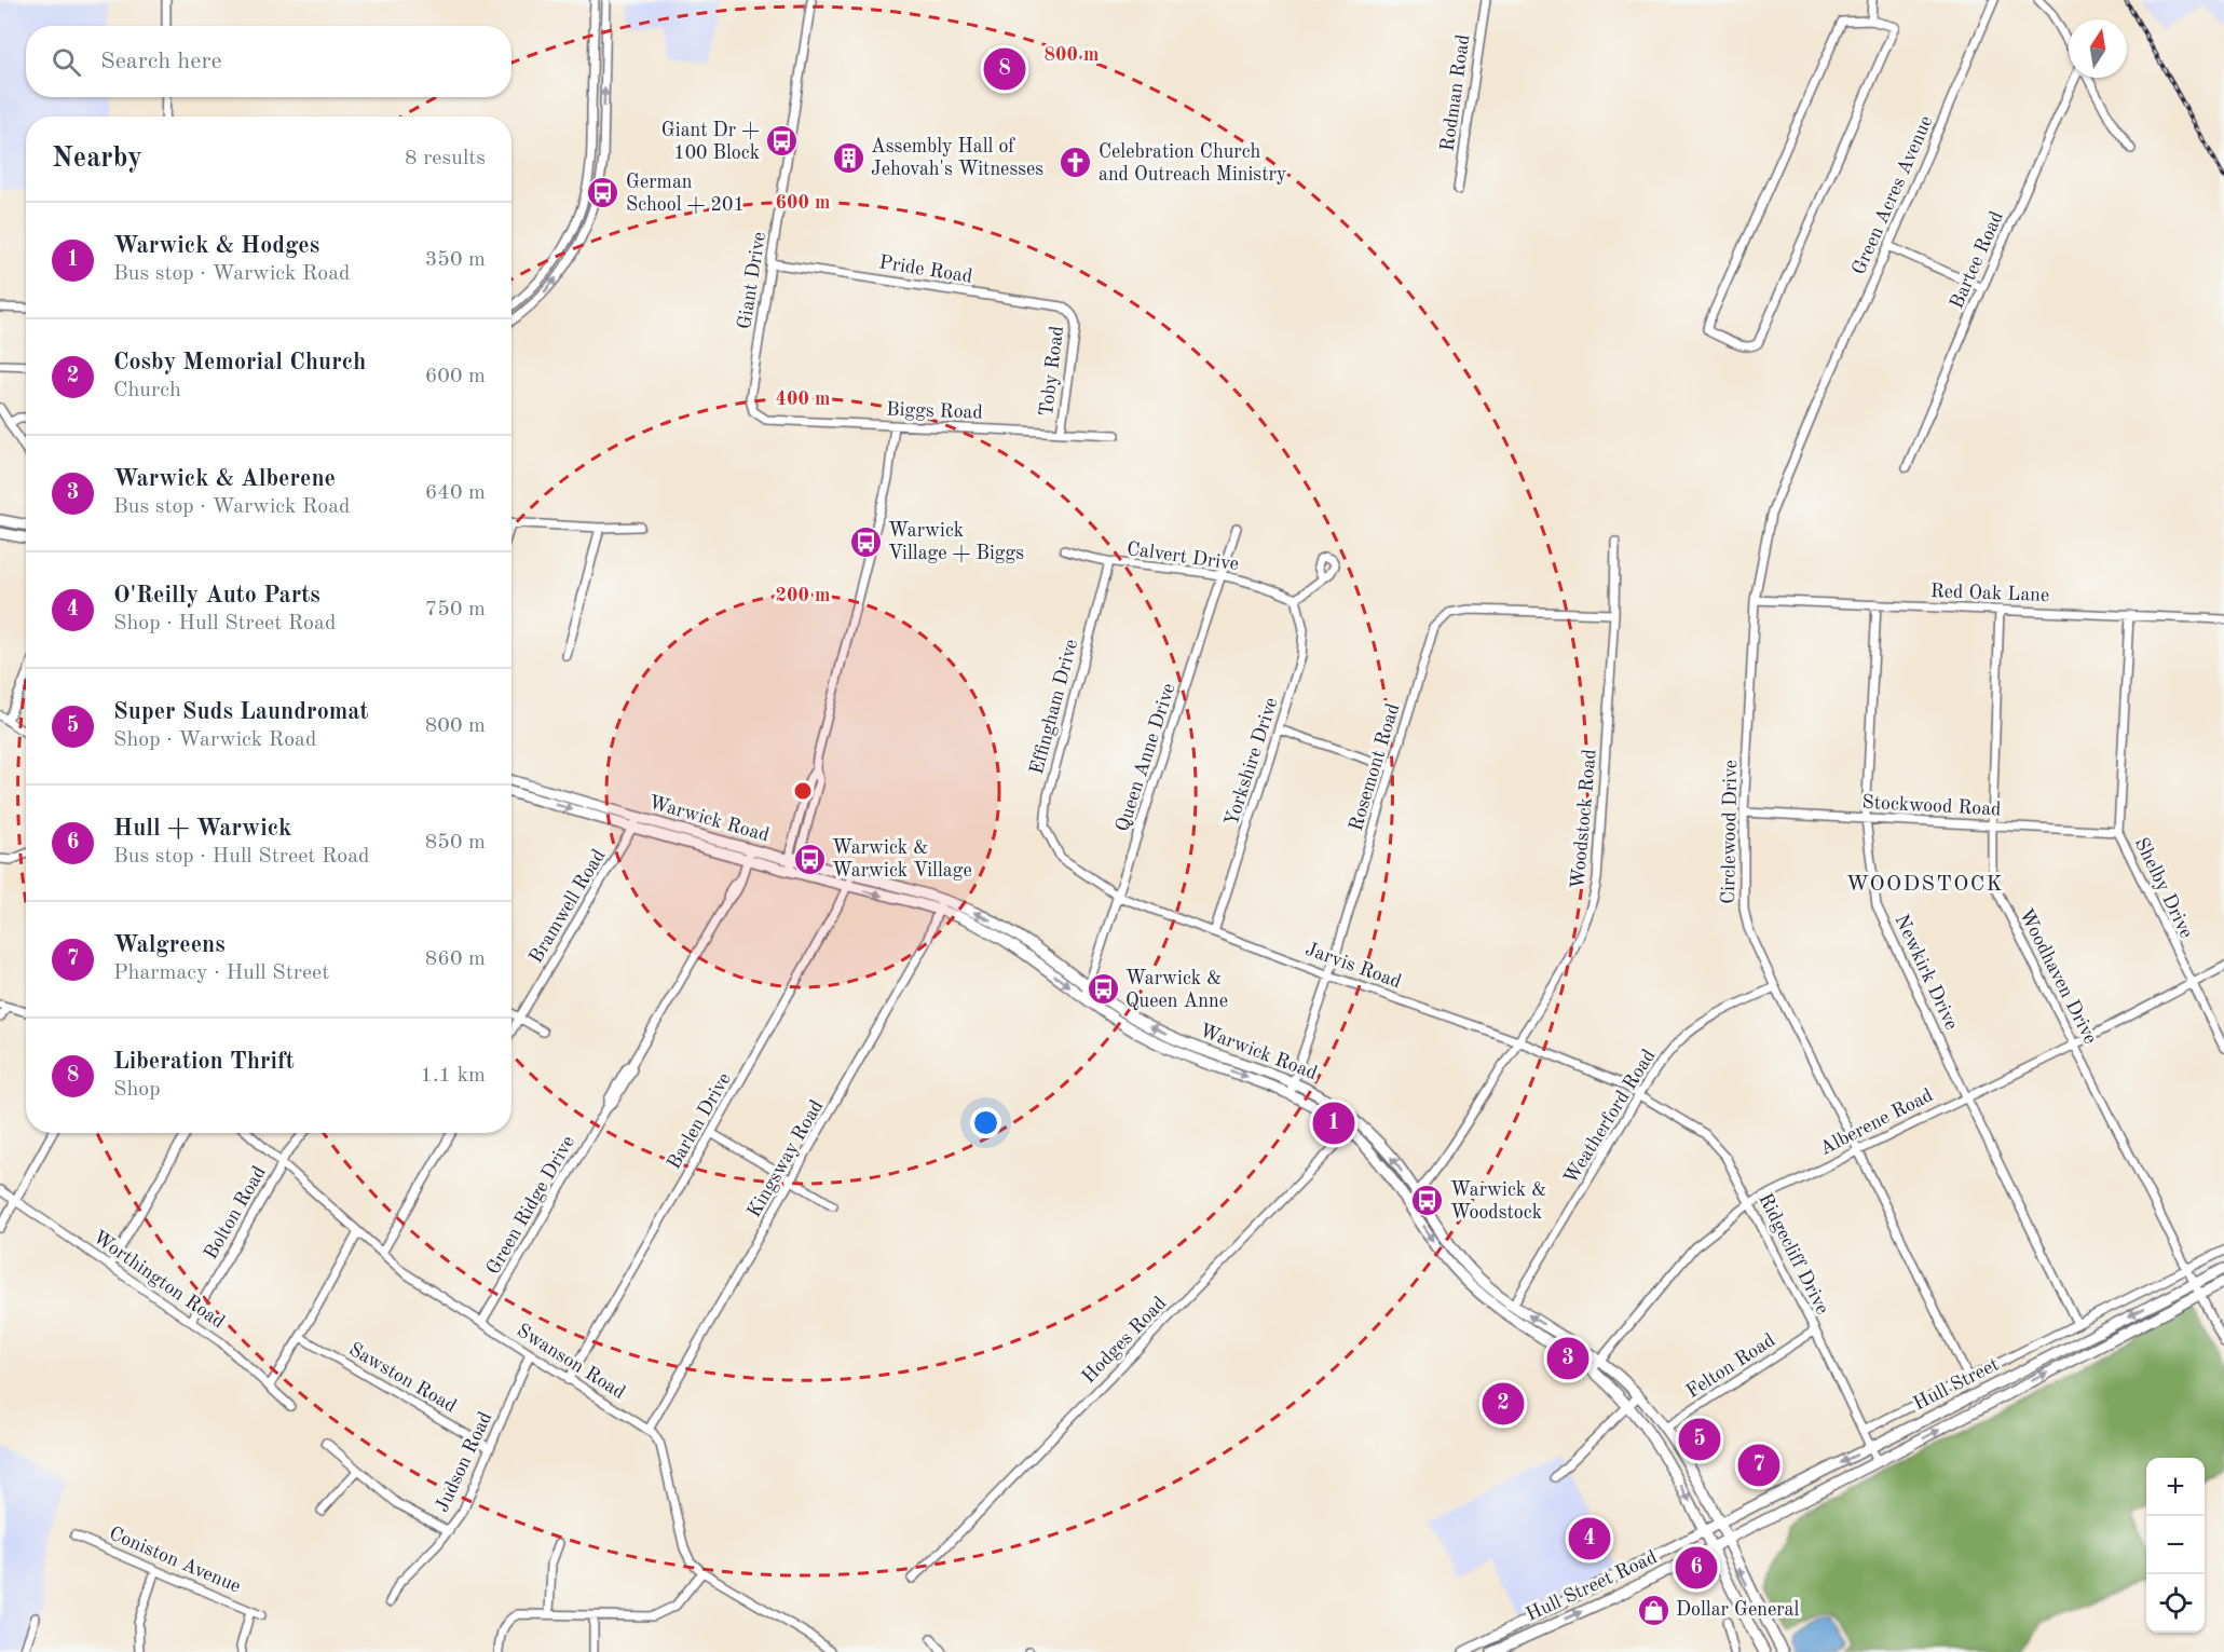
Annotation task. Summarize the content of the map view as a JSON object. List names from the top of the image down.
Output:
{
  "streets": {
    "main road": ["Warwick Road", "Hull Street", "Hull Street Road"],
    "street": [
      "Rodman Road",
      "Green Acres Avenue",
      "Bartee Road",
      "Pride Road",
      "Giant Drive",
      "Toby Road",
      "Biggs Road",
      "Calvert Drive",
      "Red Oak Lane",
      "Effingham Drive",
      "Queen Anne Drive",
      "Yorkshire Drive",
      "Rosemont Road",
      "Stockwood Road",
      "Woodstock Road",
      "Circlewood Drive",
      "Shelby Drive",
      "Bramwell Road",
      "Jarvis Road",
      "Newkirk Drive",
      "Woodhaven Drive",
      "Weatherford Road",
      "Barlen Drive",
      "Alberene Road",
      "Kingsway Road",
      "Green Ridge Drive",
      "Bolton Road",
      "Ridgecliff Drive",
      "Worthington Road",
      "Hodges Road",
      "Swanson Road",
      "Felton Road",
      "Sawston Road",
      "Judson Road",
      "Coniston Avenue"
    ]
  },
  "crossings": [
    ["Green Acres Avenue", "Circlewood Drive"],
    ["Pride Road", "Giant Drive"],
    ["Pride Road", "Toby Road"],
    ["Giant Drive", "Biggs Road"],
    ["Toby Road", "Biggs Road"],
    ["Calvert Drive", "Effingham Drive"],
    ["Calvert Drive", "Queen Anne Drive"],
    ["Calvert Drive", "Yorkshire Drive"],
    ["Red Oak Lane", "Circlewood Drive"],
    ["Red Oak Lane", "Shelby Drive"],
    ["Red Oak Lane", "Newkirk Drive"],
    ["Red Oak Lane", "Woodhaven Drive"],
    ["Effingham Drive", "Jarvis Road"],
    ["Queen Anne Drive", "Warwick Road"],
    ["Queen Anne Drive", "Jarvis Road"],
    ["Yorkshire Drive", "Jarvis Road"],
    ["Rosemont Road", "Warwick Road"],
    ["Rosemont Road", "Woodstock Road"],
    ["Rosemont Road", "Jarvis Road"],
    ["Stockwood Road", "Circlewood Drive"],
    ["Stockwood Road", "Shelby Drive"],
    ["Stockwood Road", "Newkirk Drive"],
    ["Stockwood Road", "Woodhaven Drive"],
    ["Warwick Road", "Woodstock Road"],
    ["Warwick Road", "Bramwell Road"],
    ["Warwick Road", "Weatherford Road"],
    ["Warwick Road", "Barlen Drive"],
    ["Warwick Road", "Alberene Road"],
    ["Warwick Road", "Kingsway Road"],
    ["Warwick Road", "Green Ridge Drive"],
    ["Warwick Road", "Hodges Road"],
    ["Warwick Road", "Felton Road"],
    ["Warwick Road", "Hull Street"],
    ["Warwick Road", "Hull Street Road"],
    ["Woodstock Road", "Jarvis Road"],
    ["Circlewood Drive", "Weatherford Road"],
    ["Circlewood Drive", "Alberene Road"],
    ["Shelby Drive", "Alberene Road"],
    ["Jarvis Road", "Weatherford Road"],
    ["Jarvis Road", "Ridgecliff Drive"],
    ["Newkirk Drive", "Alberene Road"],
    ["Woodhaven Drive", "Alberene Road"],
    ["Woodhaven Drive", "Hull Street"],
    ["Weatherford Road", "Ridgecliff Drive"],
    ["Barlen Drive", "Swanson Road"],
    ["Alberene Road", "Ridgecliff Drive"],
    ["Kingsway Road", "Swanson Road"],
    ["Green Ridge Drive", "Swanson Road"],
    ["Bolton Road", "Worthington Road"],
    ["Bolton Road", "Swanson Road"],
    ["Ridgecliff Drive", "Felton Road"],
    ["Ridgecliff Drive", "Hull Street"],
    ["Ridgecliff Drive", "Hull Street Road"],
    ["Swanson Road", "Judson Road"],
    ["Sawston Road", "Judson Road"],
    ["Hull Street", "Hull Street Road"]
  ],
  "districts": ["WOODSTOCK"],
  "places": {
    "bus stop": [
      "Giant Dr + 100 Block",
      "German School + 201",
      "Warwick Village + Biggs",
      "Warwick & Warwick Village",
      "Warwick & Queen Anne",
      "Warwick & Woodstock"
    ],
    "building": ["Assembly Hall of Jehovah's Witnesses"],
    "church": ["Celebration Church and Outreach Ministry"],
    "shop": ["Dollar General"]
  },
  "north": "top",
  "page": {
    "search": "Search here",
    "pins": [
      "8",
      "1",
      "3",
      "2",
      "5",
      "7",
      "4",
      "6"
    ],
    "heading": ["Nearby", "8 results"],
    "list": [
      {
        "mark": "1",
        "name": "Warwick & Hodges",
        "note": "Bus stop · Warwick Road",
        "value": "350 m"
      },
      {
        "mark": "2",
        "name": "Cosby Memorial Church",
        "note": "Church",
        "value": "600 m"
      },
      {
        "mark": "3",
        "name": "Warwick & Alberene",
        "note": "Bus stop · Warwick Road",
        "value": "640 m"
      },
      {
        "mark": "4",
        "name": "O'Reilly Auto Parts",
        "note": "Shop · Hull Street Road",
        "value": "750 m"
      },
      {
        "mark": "5",
        "name": "Super Suds Laundromat",
        "note": "Shop · Warwick Road",
        "value": "800 m"
      },
      {
        "mark": "6",
        "name": "Hull + Warwick",
        "note": "Bus stop · Hull Street Road",
        "value": "850 m"
      },
      {
        "mark": "7",
        "name": "Walgreens",
        "note": "Pharmacy · Hull Street",
        "value": "860 m"
      },
      {
        "mark": "8",
        "name": "Liberation Thrift",
        "note": "Shop",
        "value": "1.1 km"
      }
    ],
    "map_buttons": ["+", "−"]
  },
  "rings": [
    "800 m",
    "600 m",
    "400 m",
    "200 m"
  ]
}
